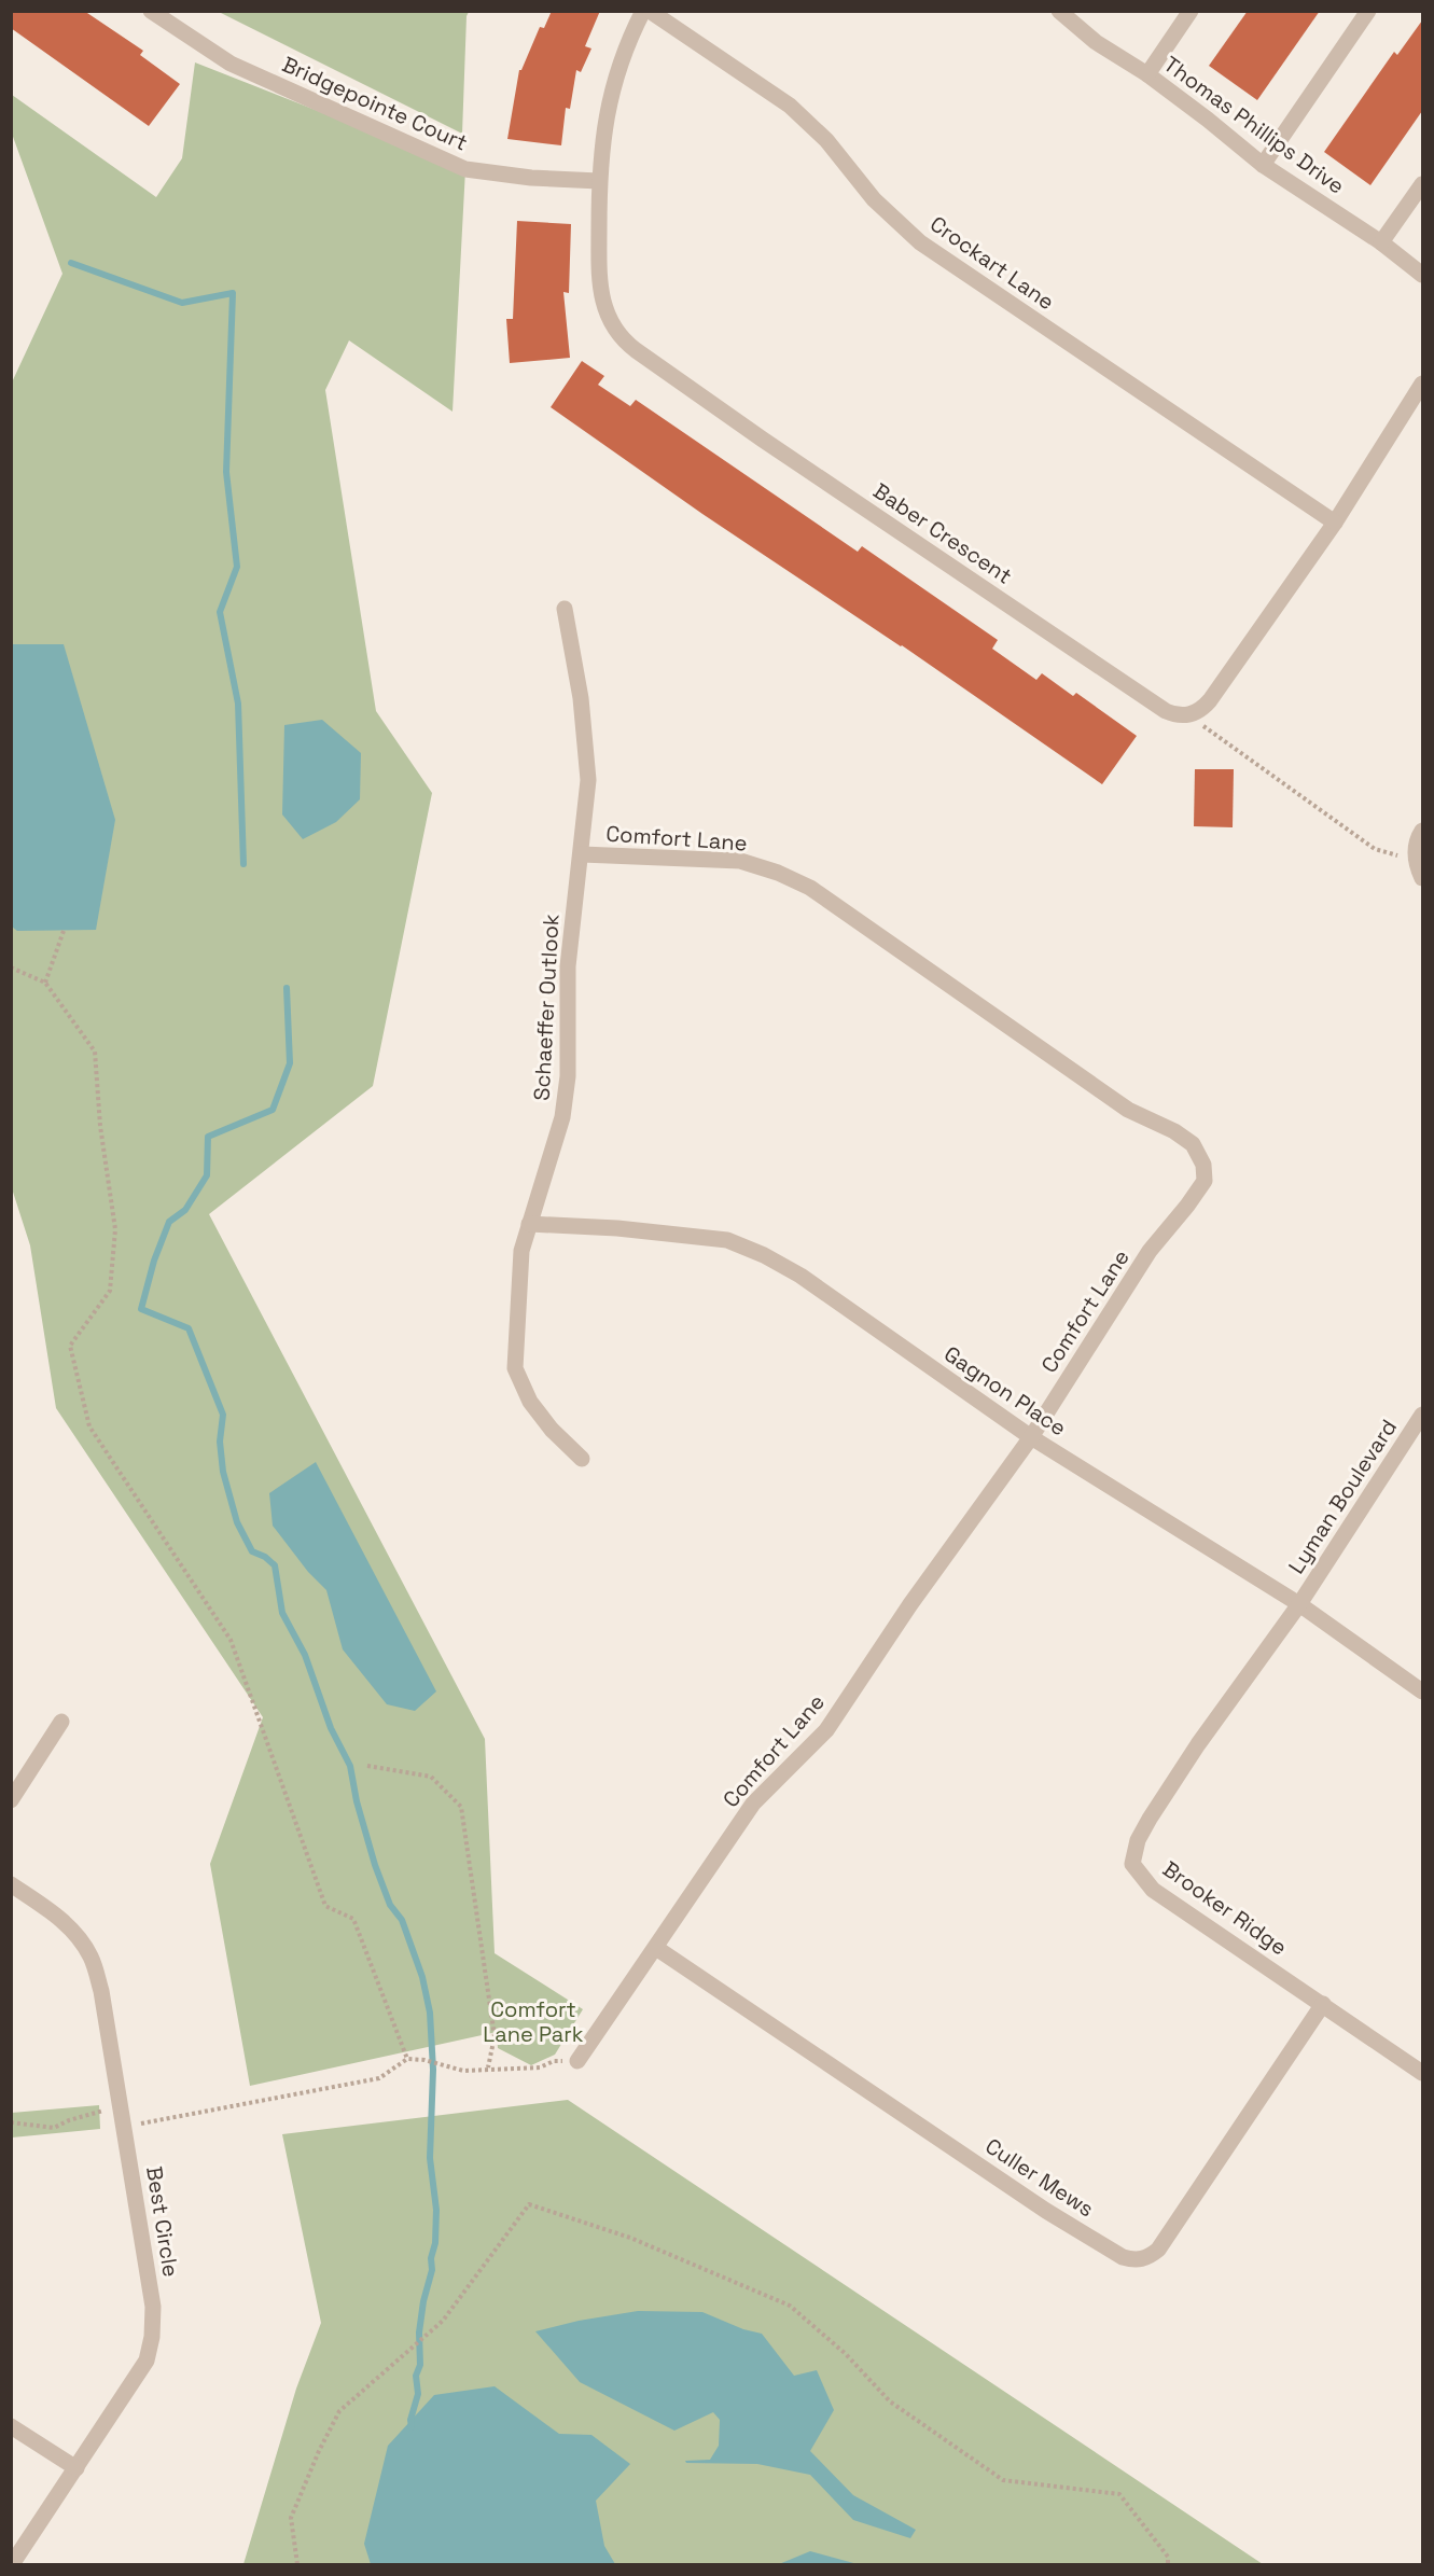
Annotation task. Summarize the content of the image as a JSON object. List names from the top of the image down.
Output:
{
  "streets": {
    "street": [
      "Bridgepointe Court",
      "Thomas Phillips Drive",
      "Crockart Lane",
      "Baber Crescent",
      "Comfort Lane",
      "Schaeffer Outlook",
      "Gagnon Place",
      "Lyman Boulevard",
      "Brooker Ridge",
      "Culler Mews",
      "Best Circle"
    ]
  },
  "crossings": [
    ["Bridgepointe Court", "Baber Crescent"],
    ["Comfort Lane", "Schaeffer Outlook"],
    ["Comfort Lane", "Gagnon Place"],
    ["Comfort Lane", "Culler Mews"],
    ["Schaeffer Outlook", "Gagnon Place"],
    ["Gagnon Place", "Lyman Boulevard"],
    ["Gagnon Place", "Brooker Ridge"],
    ["Lyman Boulevard", "Brooker Ridge"],
    ["Brooker Ridge", "Culler Mews"]
  ],
  "parks": ["Comfort Lane Park"]
}
